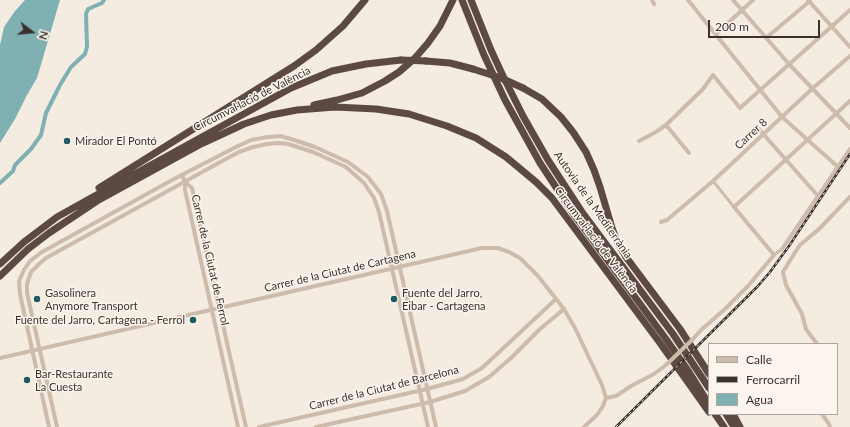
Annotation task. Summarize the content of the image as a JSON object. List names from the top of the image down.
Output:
{
  "streets": {
    "highway": ["Circumval·lació de València", "Autovia de la Mediterrània"],
    "street": [
      "Carrer 8",
      "Carrer de la Ciutat de Ferrol",
      "Carrer de la Ciutat de Cartagena",
      "Carrer de la Ciutat de Barcelona"
    ]
  },
  "crossings": [
    ["Carrer de la Ciutat de Ferrol", "Carrer de la Ciutat de Cartagena"],
    ["Carrer de la Ciutat de Cartagena", "Carrer de la Ciutat de Barcelona"]
  ],
  "places": [
    "Mirador El Pontó",
    "Gasolinera Anymore Transport",
    "Fuente del Jarro, Eibar - Cartagena",
    "Fuente del Jarro, Cartagena - Ferrol",
    "Bar-Restaurante La Cuesta"
  ],
  "legend": ["Calle", "Ferrocarril", "Agua"],
  "scale_bar": "200 m",
  "north": "right"
}
